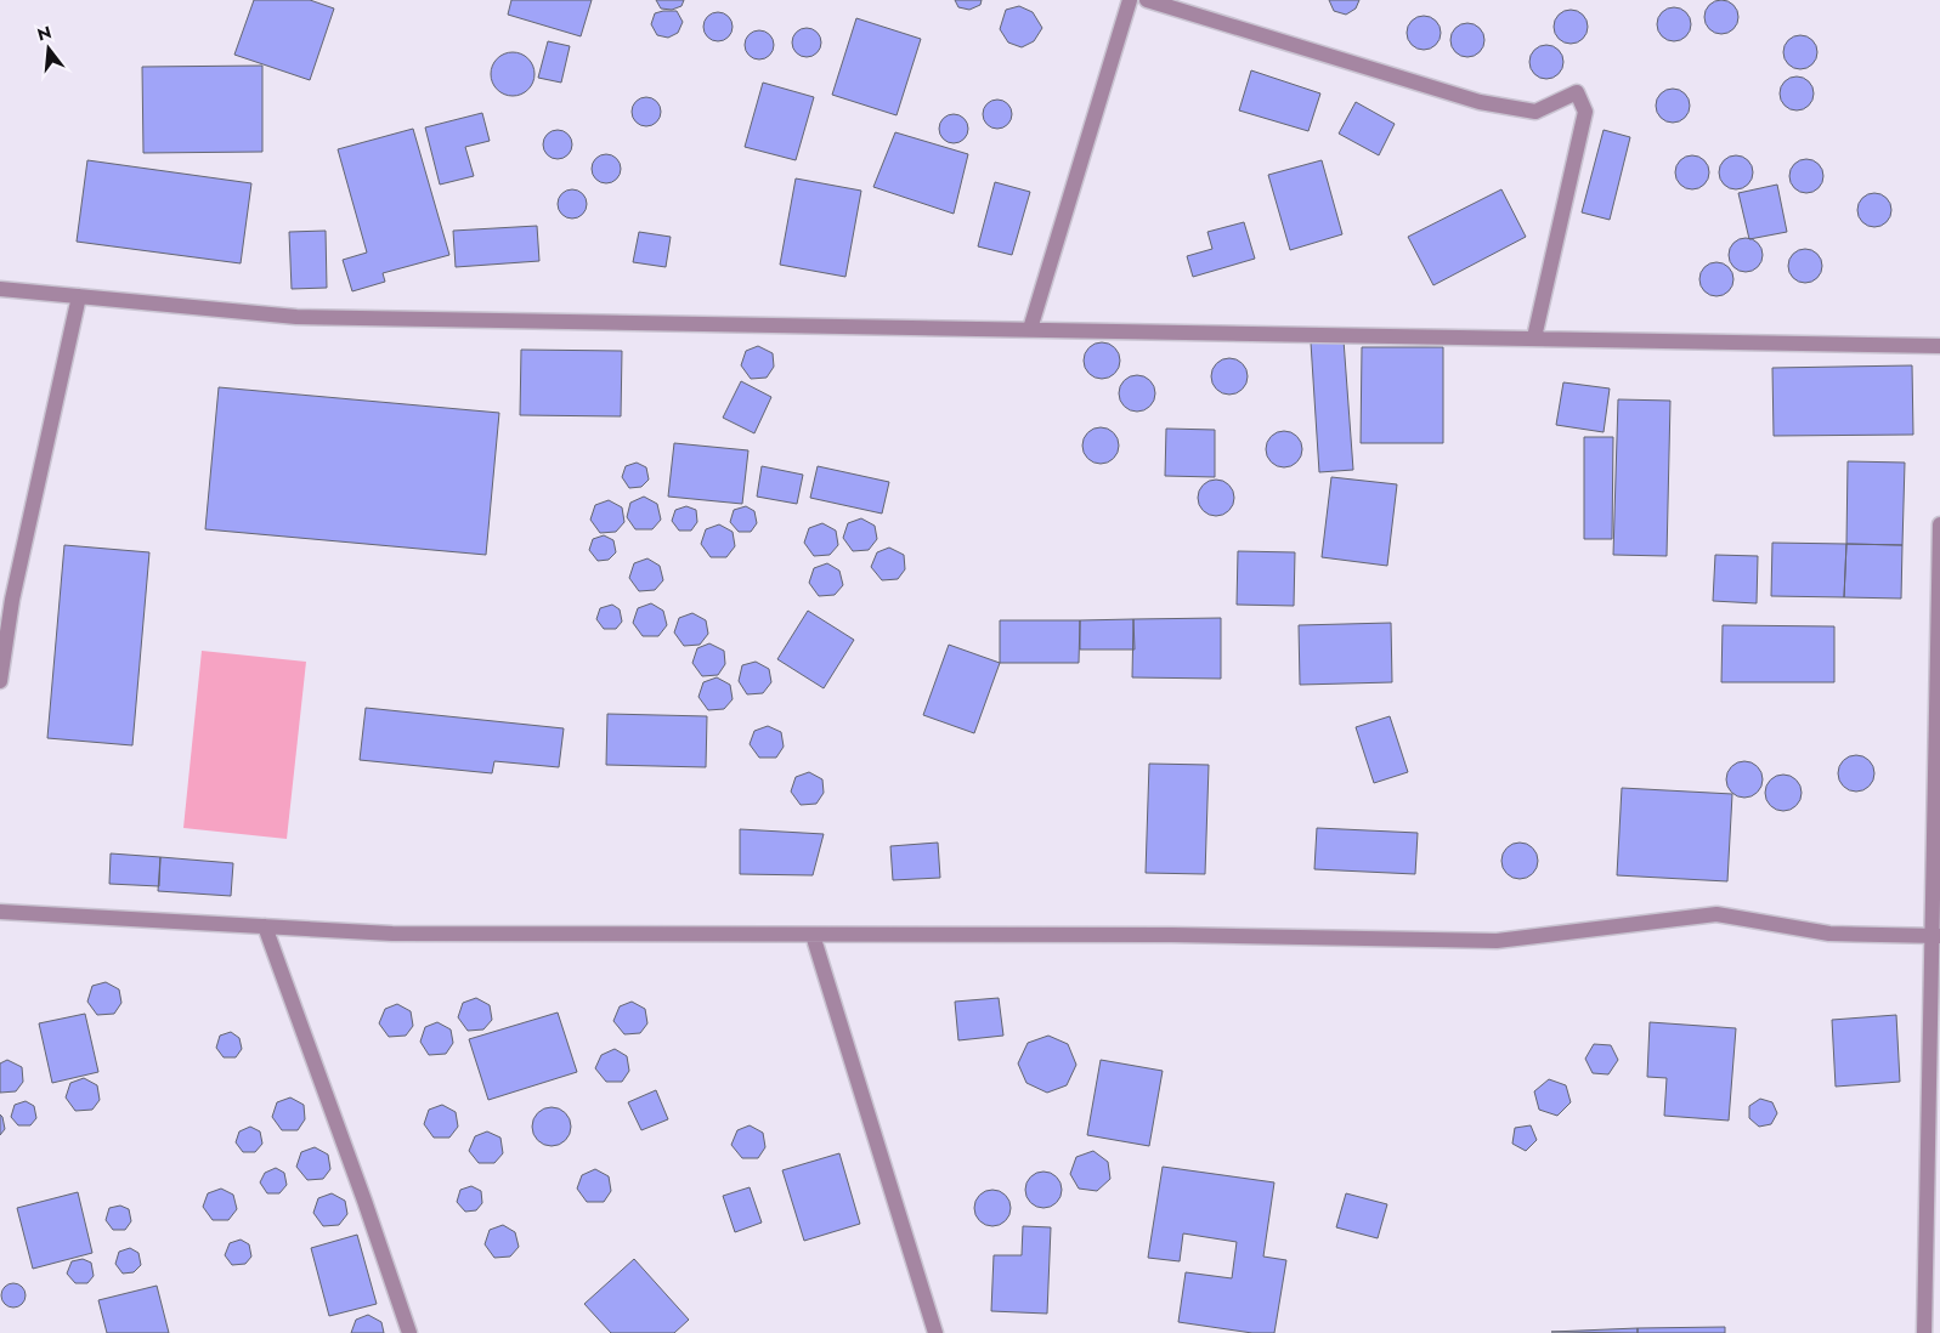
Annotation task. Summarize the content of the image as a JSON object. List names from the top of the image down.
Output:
{
  "north": "top"
}
